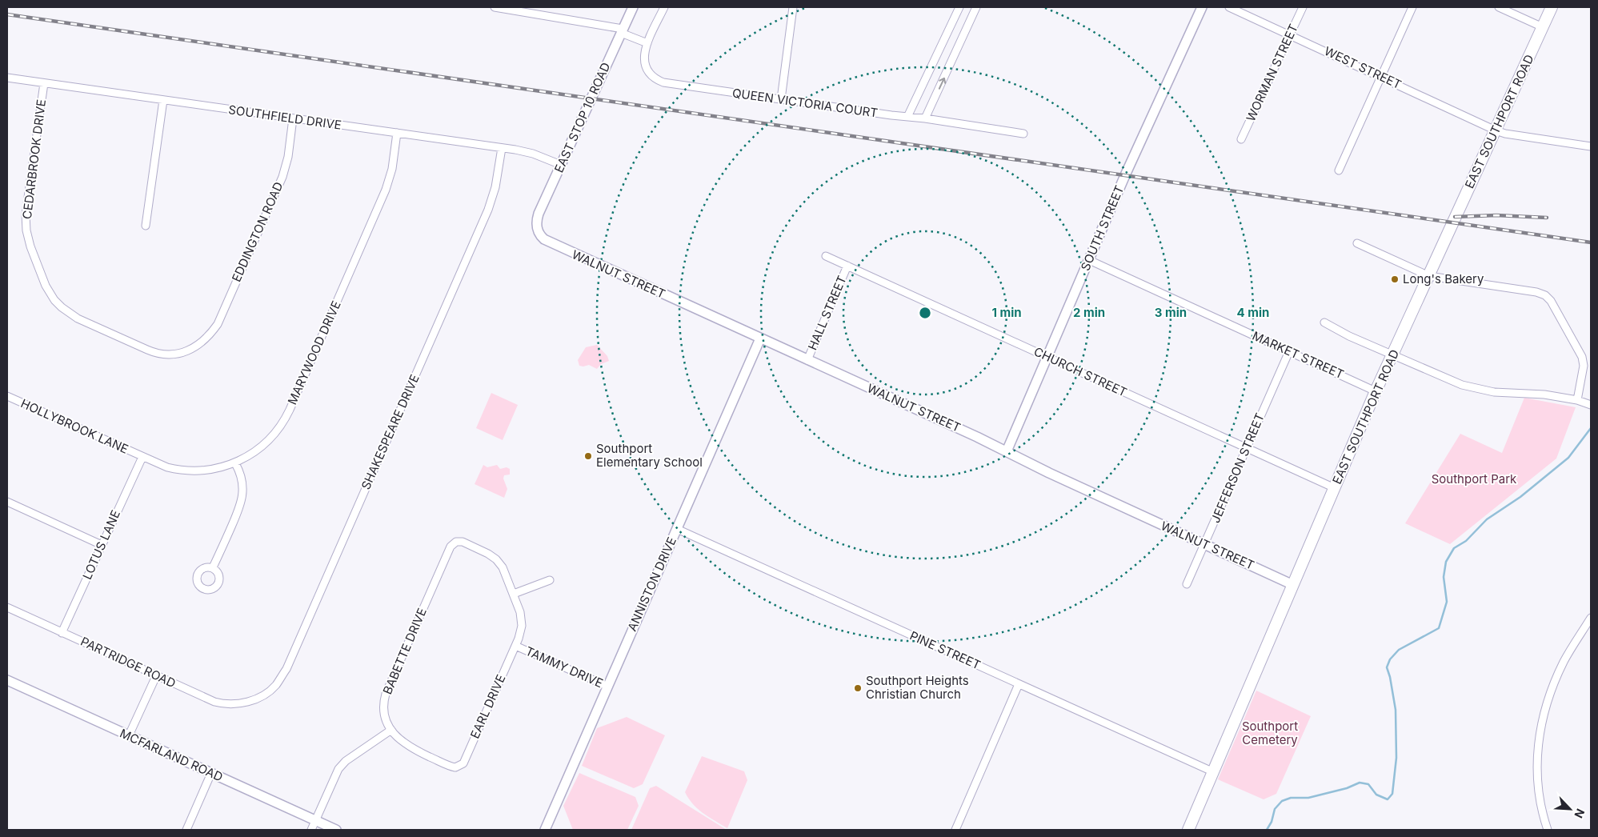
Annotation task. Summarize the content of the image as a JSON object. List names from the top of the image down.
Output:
{
  "streets": {
    "main road": ["EAST SOUTHPORT ROAD"],
    "street": [
      "WEST STREET",
      "WORMAN STREET",
      "QUEEN VICTORIA COURT",
      "SOUTHFIELD DRIVE",
      "EAST STOP 10 ROAD",
      "CEDARBROOK DRIVE",
      "SOUTH STREET",
      "EDDINGTON ROAD",
      "WALNUT STREET",
      "HALL STREET",
      "MARYWOOD DRIVE",
      "MARKET STREET",
      "CHURCH STREET",
      "HOLLYBROOK LANE",
      "SHAKESPEARE DRIVE",
      "JEFFERSON STREET",
      "LOTUS LANE",
      "ANNISTON DRIVE",
      "PINE STREET",
      "BABETTE DRIVE",
      "PARTRIDGE ROAD",
      "TAMMY DRIVE",
      "EARL DRIVE",
      "MCFARLAND ROAD"
    ]
  },
  "crossings": [
    ["WEST STREET", "WORMAN STREET"],
    ["WEST STREET", "EAST SOUTHPORT ROAD"],
    ["SOUTHFIELD DRIVE", "EAST STOP 10 ROAD"],
    ["SOUTHFIELD DRIVE", "CEDARBROOK DRIVE"],
    ["SOUTHFIELD DRIVE", "EDDINGTON ROAD"],
    ["SOUTHFIELD DRIVE", "MARYWOOD DRIVE"],
    ["SOUTHFIELD DRIVE", "SHAKESPEARE DRIVE"],
    ["EAST STOP 10 ROAD", "WALNUT STREET"],
    ["EAST SOUTHPORT ROAD", "WALNUT STREET"],
    ["EAST SOUTHPORT ROAD", "MARKET STREET"],
    ["EAST SOUTHPORT ROAD", "CHURCH STREET"],
    ["EAST SOUTHPORT ROAD", "PINE STREET"],
    ["CEDARBROOK DRIVE", "EDDINGTON ROAD"],
    ["SOUTH STREET", "WALNUT STREET"],
    ["SOUTH STREET", "MARKET STREET"],
    ["SOUTH STREET", "CHURCH STREET"],
    ["WALNUT STREET", "HALL STREET"],
    ["WALNUT STREET", "JEFFERSON STREET"],
    ["WALNUT STREET", "ANNISTON DRIVE"],
    ["HALL STREET", "CHURCH STREET"],
    ["MARYWOOD DRIVE", "HOLLYBROOK LANE"],
    ["MARYWOOD DRIVE", "LOTUS LANE"],
    ["MARKET STREET", "JEFFERSON STREET"],
    ["CHURCH STREET", "JEFFERSON STREET"],
    ["HOLLYBROOK LANE", "LOTUS LANE"],
    ["SHAKESPEARE DRIVE", "PARTRIDGE ROAD"],
    ["LOTUS LANE", "PARTRIDGE ROAD"],
    ["ANNISTON DRIVE", "PINE STREET"],
    ["ANNISTON DRIVE", "TAMMY DRIVE"],
    ["BABETTE DRIVE", "TAMMY DRIVE"],
    ["BABETTE DRIVE", "EARL DRIVE"],
    ["TAMMY DRIVE", "EARL DRIVE"]
  ],
  "parks": ["Southport Park", "Southport Cemetery"],
  "places": ["Long's Bakery", "Southport Elementary School", "Southport Heights Christian Church"],
  "north": "bottom right",
  "rings": [
    "1 min",
    "2 min",
    "3 min",
    "4 min"
  ]
}
